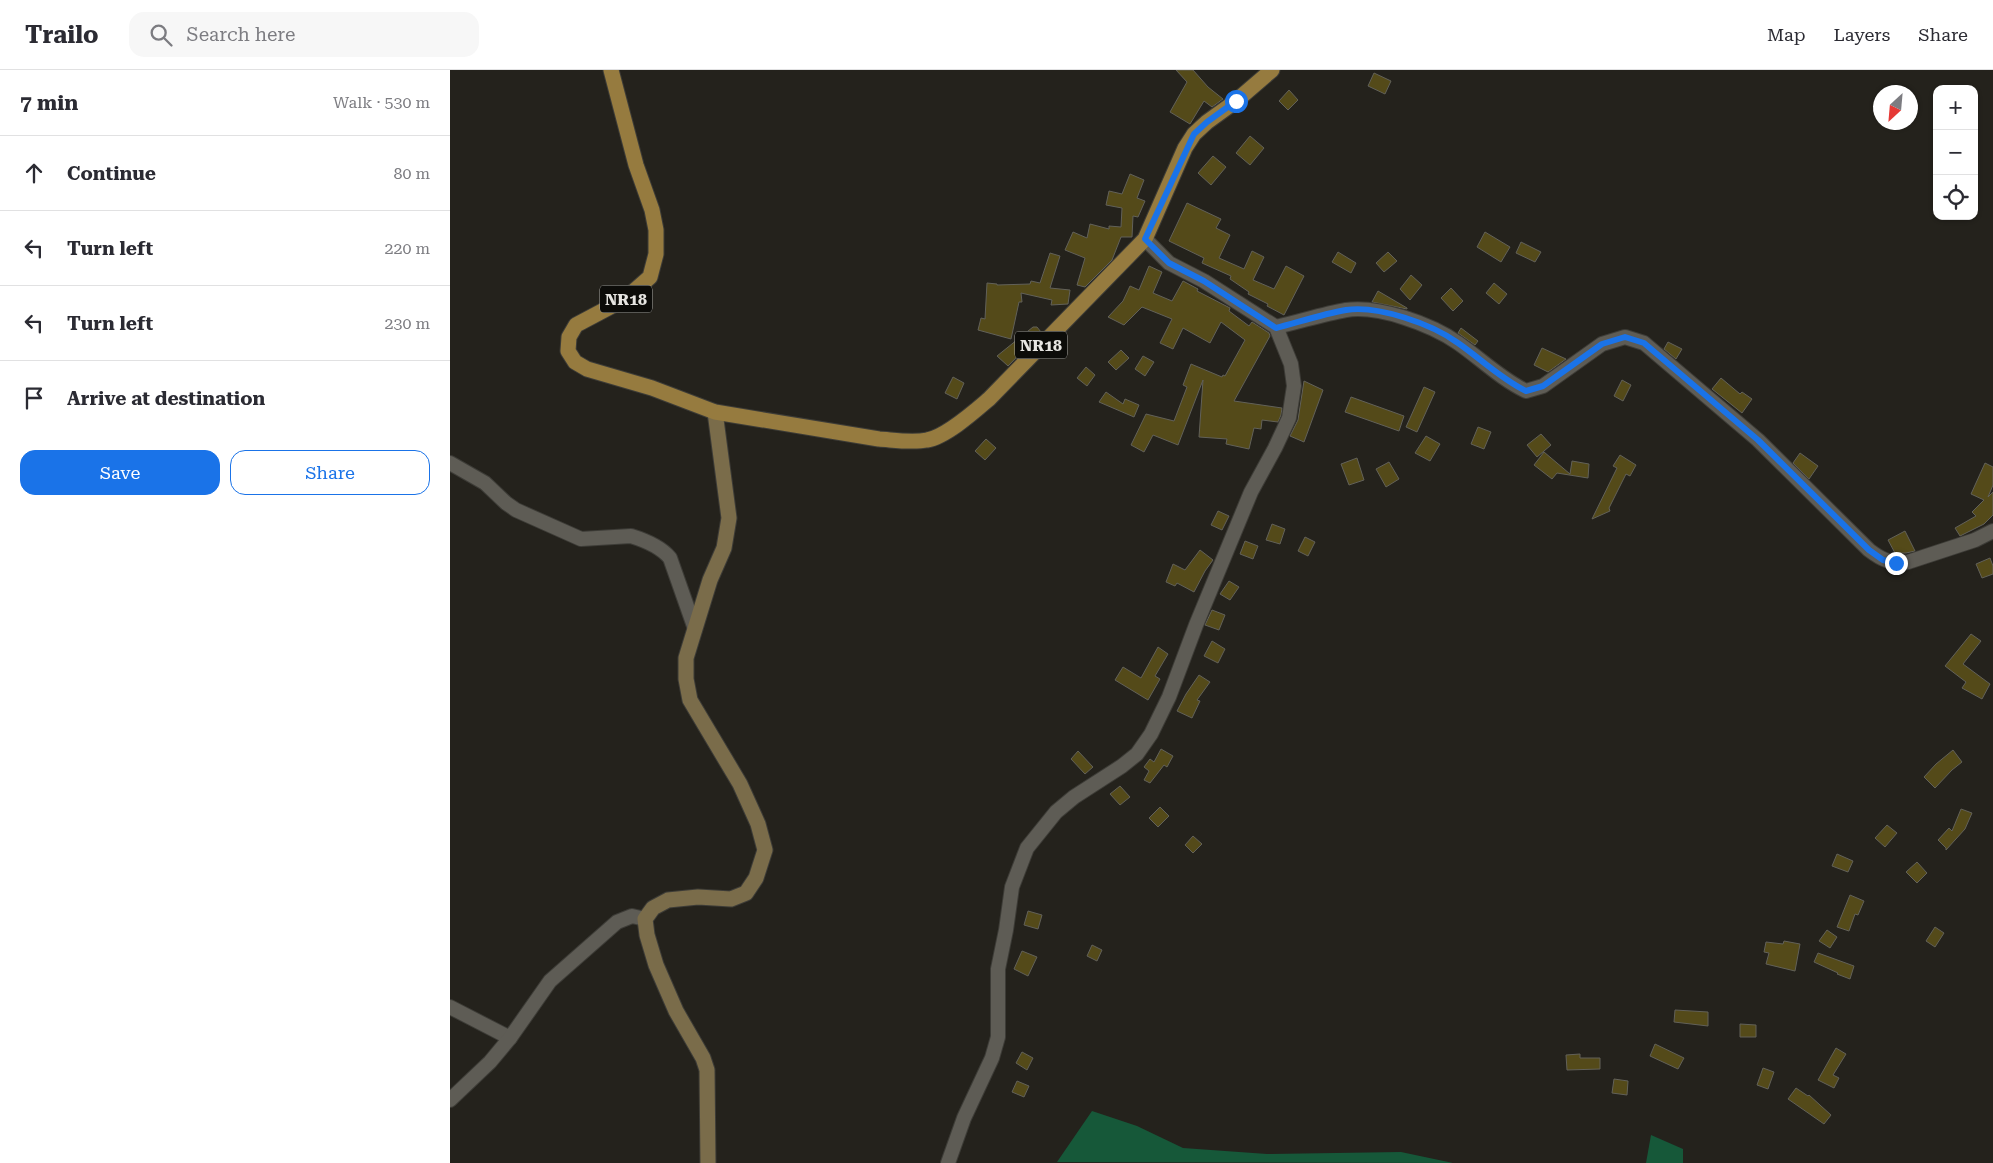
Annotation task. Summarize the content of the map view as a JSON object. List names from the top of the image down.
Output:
{
  "streets": {
    "main road": ["NR18"]
  },
  "north": "bottom left",
  "page": {
    "header": "Trailo",
    "search": "Search here",
    "nav": ["Map", "Layers", "Share"],
    "heading": ["7 min", "Walk · 530 m"],
    "map_buttons": ["+", "−"],
    "list": [
      ["Continue", "80 m"],
      ["Turn left", "220 m"],
      ["Turn left", "230 m"],
      "Arrive at destination"
    ],
    "buttons": ["Save", "Share"]
  }
}
